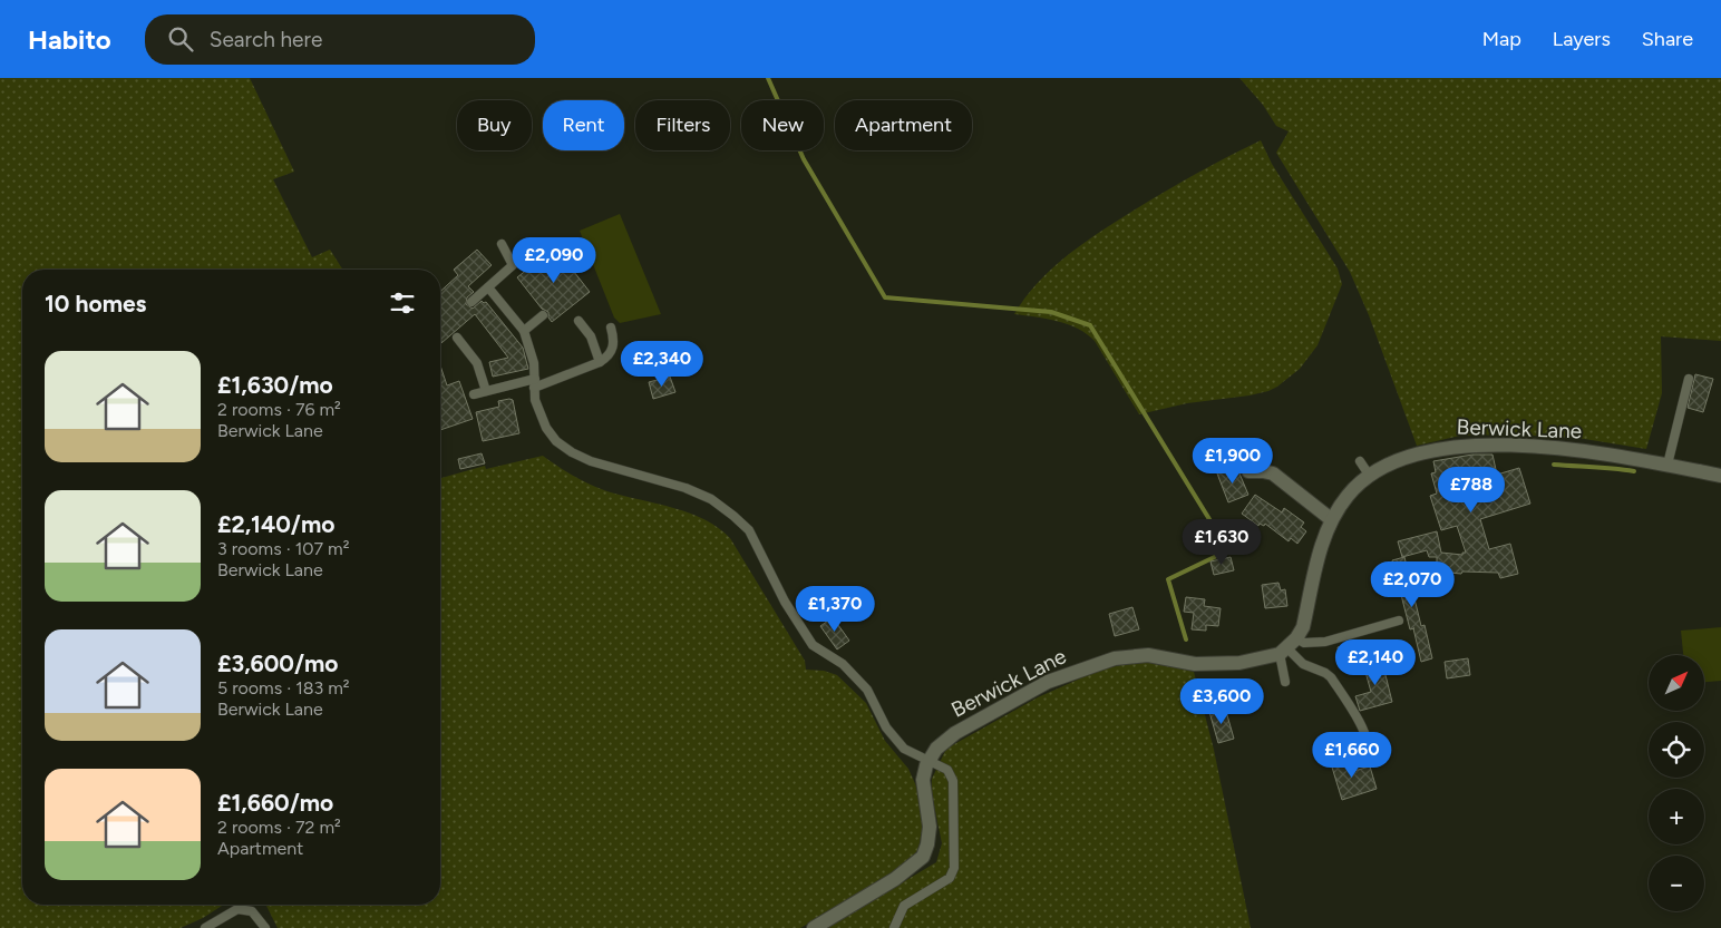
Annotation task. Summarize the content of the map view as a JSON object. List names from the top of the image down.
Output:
{
  "streets": {
    "street": ["Berwick Lane"]
  },
  "north": "top right",
  "page": {
    "header": "Habito",
    "search": "Search here",
    "nav": ["Map", "Layers", "Share"],
    "chip": [
      "Buy",
      "Rent",
      "Filters",
      "New",
      "Apartment"
    ],
    "price": [
      "£2,090",
      "£2,340",
      "£1,900",
      "£788",
      "£1,630",
      "£2,070",
      "£1,370",
      "£2,140",
      "£3,600",
      "£1,660"
    ],
    "heading": "10 homes",
    "list": [
      {
        "name": "£1,630/mo",
        "note": "2 rooms · 76 m² · Berwick Lane"
      },
      {
        "name": "£2,140/mo",
        "note": "3 rooms · 107 m² · Berwick Lane"
      },
      {
        "name": "£3,600/mo",
        "note": "5 rooms · 183 m² · Berwick Lane"
      },
      {
        "name": "£1,660/mo",
        "note": "2 rooms · 72 m² · Apartment"
      }
    ],
    "map_buttons": ["+", "−"]
  }
}
